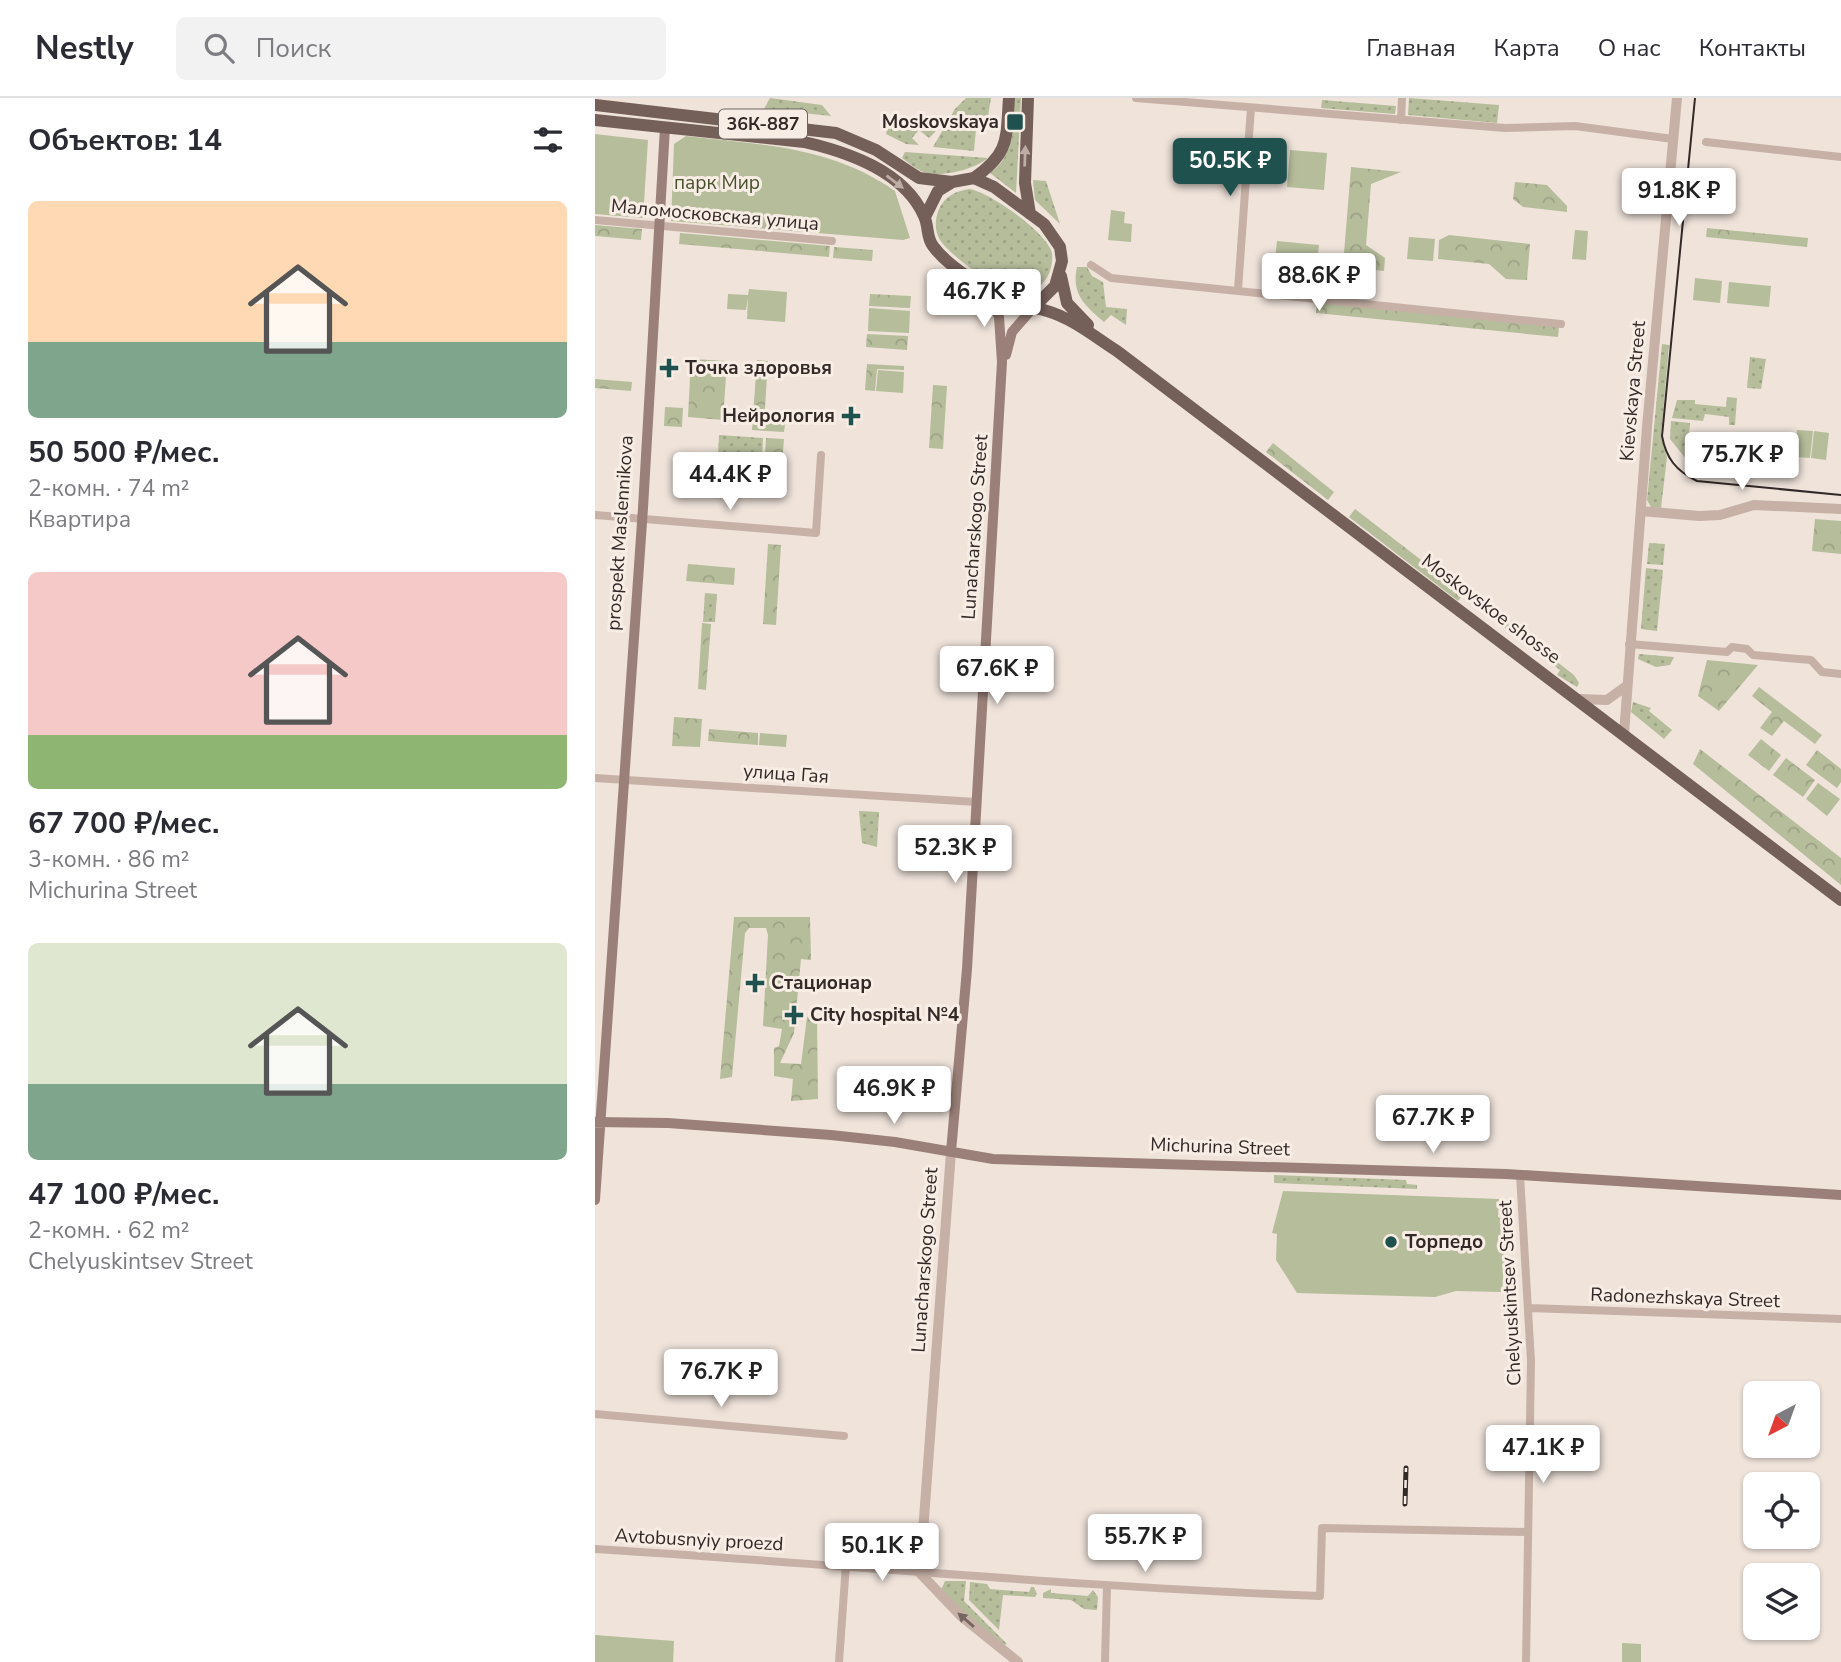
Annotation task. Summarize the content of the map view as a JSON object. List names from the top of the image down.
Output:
{
  "streets": {
    "main road": [
      "36К-887",
      "Lunacharskogo Street",
      "prospekt Maslennikova",
      "Moskovskoe shosse",
      "Michurina Street"
    ],
    "street": [
      "Маломосковская улица",
      "Kievskaya Street",
      "улица Гая",
      "Chelyuskintsev Street",
      "Radonezhskaya Street",
      "Avtobusnyiy proezd"
    ]
  },
  "crossings": [
    ["Маломосковская улица", "prospekt Maslennikova"],
    ["Kievskaya Street", "Moskovskoe shosse"],
    ["Lunacharskogo Street", "Moskovskoe shosse"],
    ["Lunacharskogo Street", "улица Гая"],
    ["Lunacharskogo Street", "Michurina Street"],
    ["Lunacharskogo Street", "Avtobusnyiy proezd"],
    ["prospekt Maslennikova", "Moskovskoe shosse"],
    ["prospekt Maslennikova", "улица Гая"],
    ["prospekt Maslennikova", "Michurina Street"],
    ["Michurina Street", "Chelyuskintsev Street"],
    ["Chelyuskintsev Street", "Radonezhskaya Street"],
    ["Chelyuskintsev Street", "Avtobusnyiy proezd"]
  ],
  "parks": ["парк Мир"],
  "places": {
    "transit": ["Moskovskaya"],
    "health": [
      "Точка здоровья",
      "Нейрология",
      "Стационар",
      "City hospital №4"
    ],
    "other": ["Торпедо"]
  },
  "north": "bottom left",
  "page": {
    "header": "Nestly",
    "search": "Поиск",
    "nav": [
      "Главная",
      "Карта",
      "О нас",
      "Контакты"
    ],
    "heading": "Объектов: 14",
    "price": [
      "50.5K ₽",
      "91.8K ₽",
      "88.6K ₽",
      "46.7K ₽",
      "75.7K ₽",
      "44.4K ₽",
      "67.6K ₽",
      "52.3K ₽",
      "46.9K ₽",
      "67.7K ₽",
      "76.7K ₽",
      "47.1K ₽",
      "55.7K ₽",
      "50.1K ₽"
    ],
    "list": [
      {
        "name": "50 500 ₽/мес.",
        "note": "2-комн. · 74 m² · Квартира"
      },
      {
        "name": "67 700 ₽/мес.",
        "note": "3-комн. · 86 m² · Michurina Street"
      },
      {
        "name": "47 100 ₽/мес.",
        "note": "2-комн. · 62 m² · Chelyuskintsev Street"
      }
    ]
  }
}
